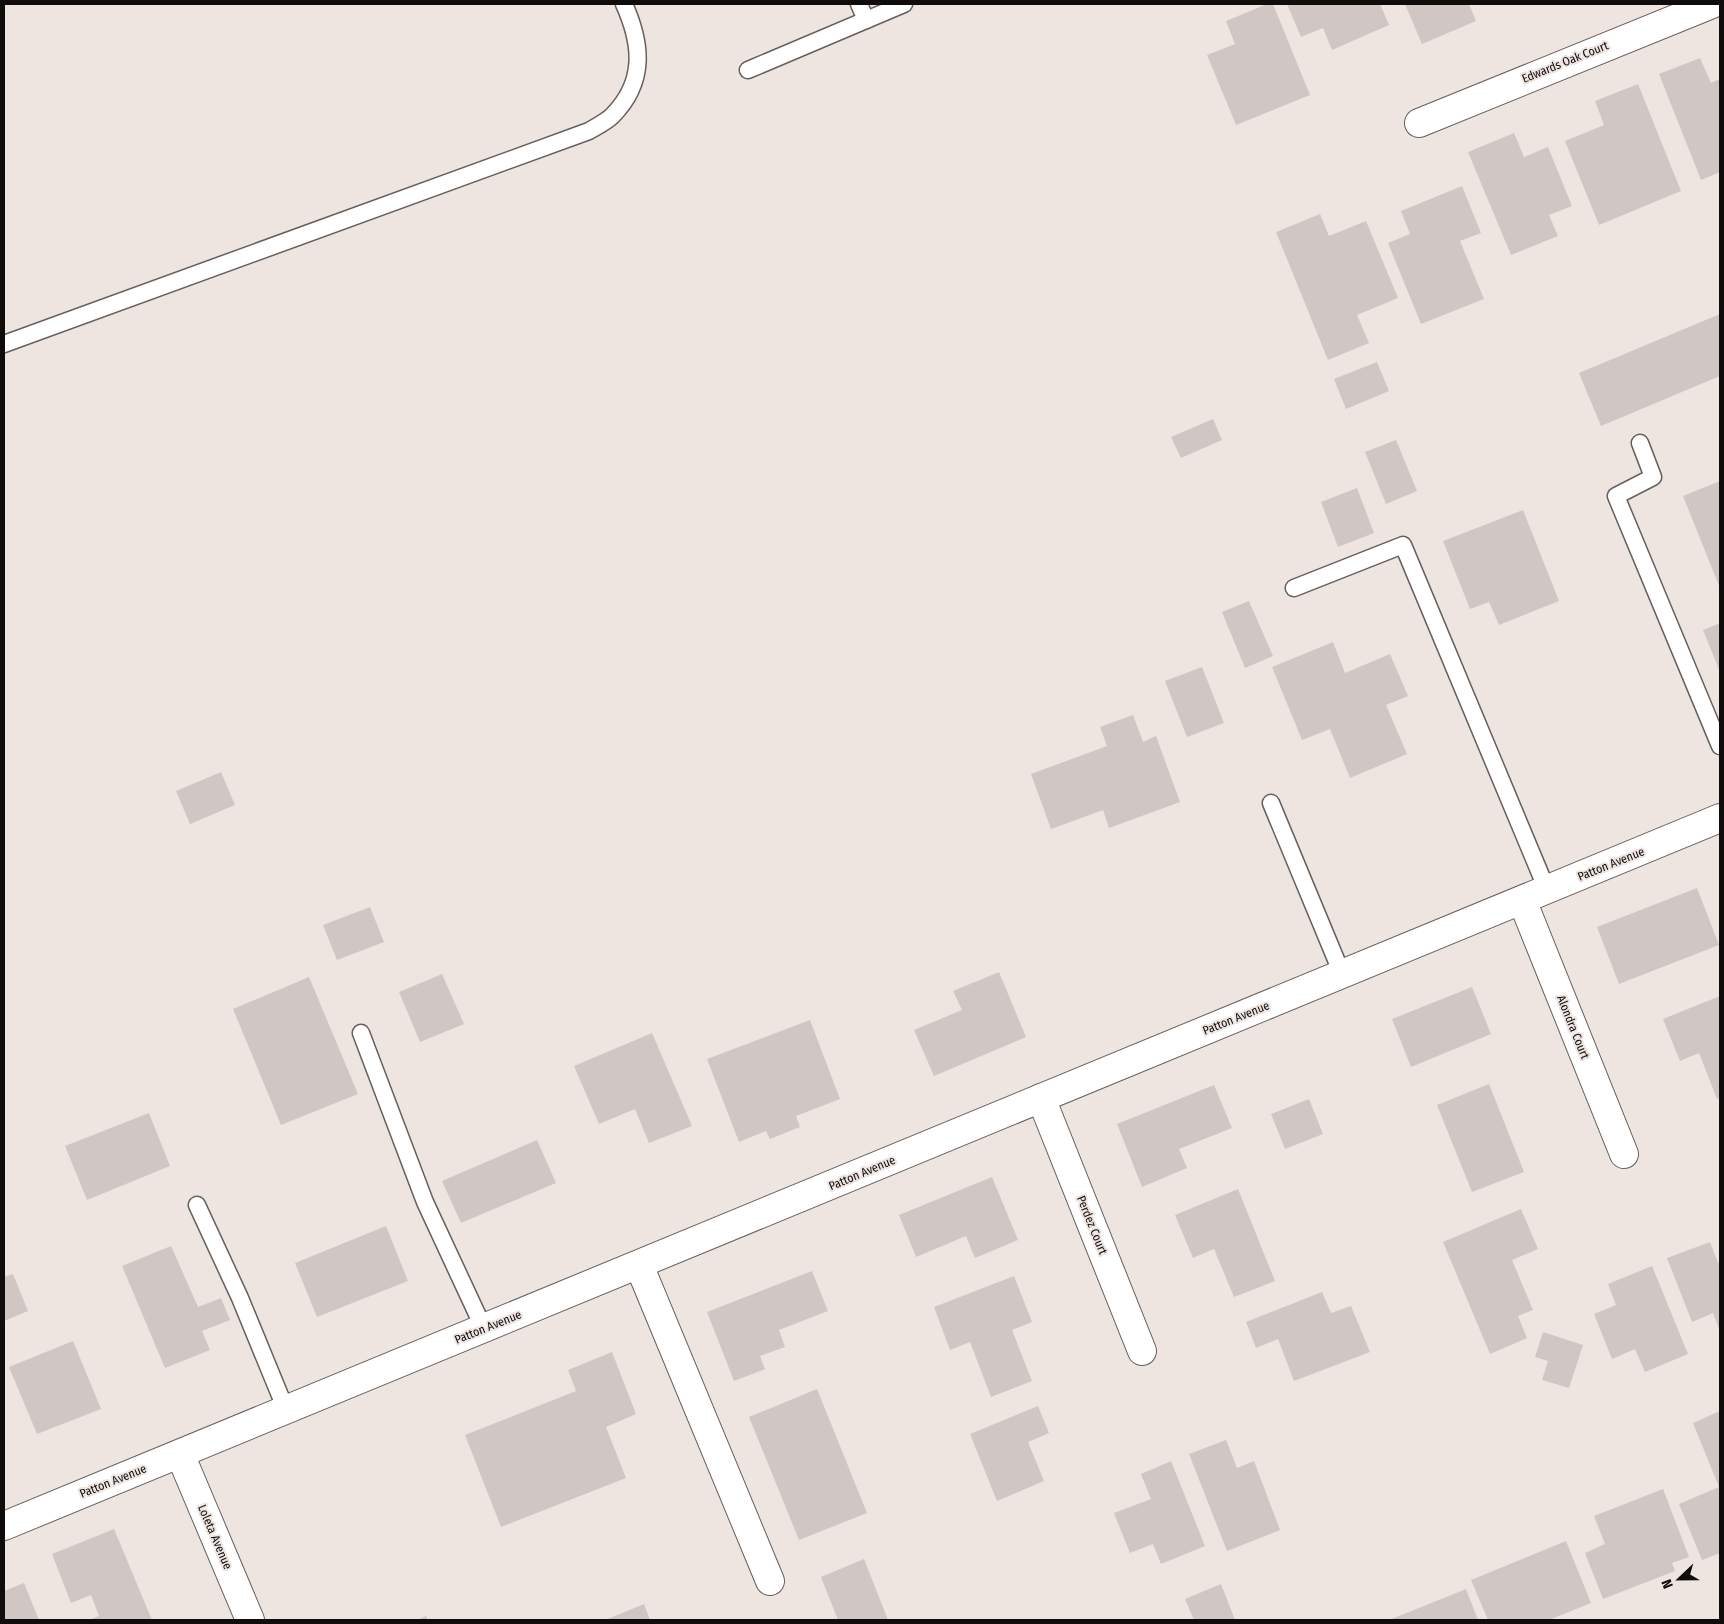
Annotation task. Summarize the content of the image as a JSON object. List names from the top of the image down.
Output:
{
  "streets": {
    "street": [
      "Edwards Oak Court",
      "Patton Avenue",
      "Alondra Court",
      "Perdez Court",
      "Loleta Avenue"
    ]
  },
  "crossings": [
    ["Patton Avenue", "Alondra Court"],
    ["Patton Avenue", "Perdez Court"],
    ["Patton Avenue", "Loleta Avenue"]
  ],
  "north": "left"
}
